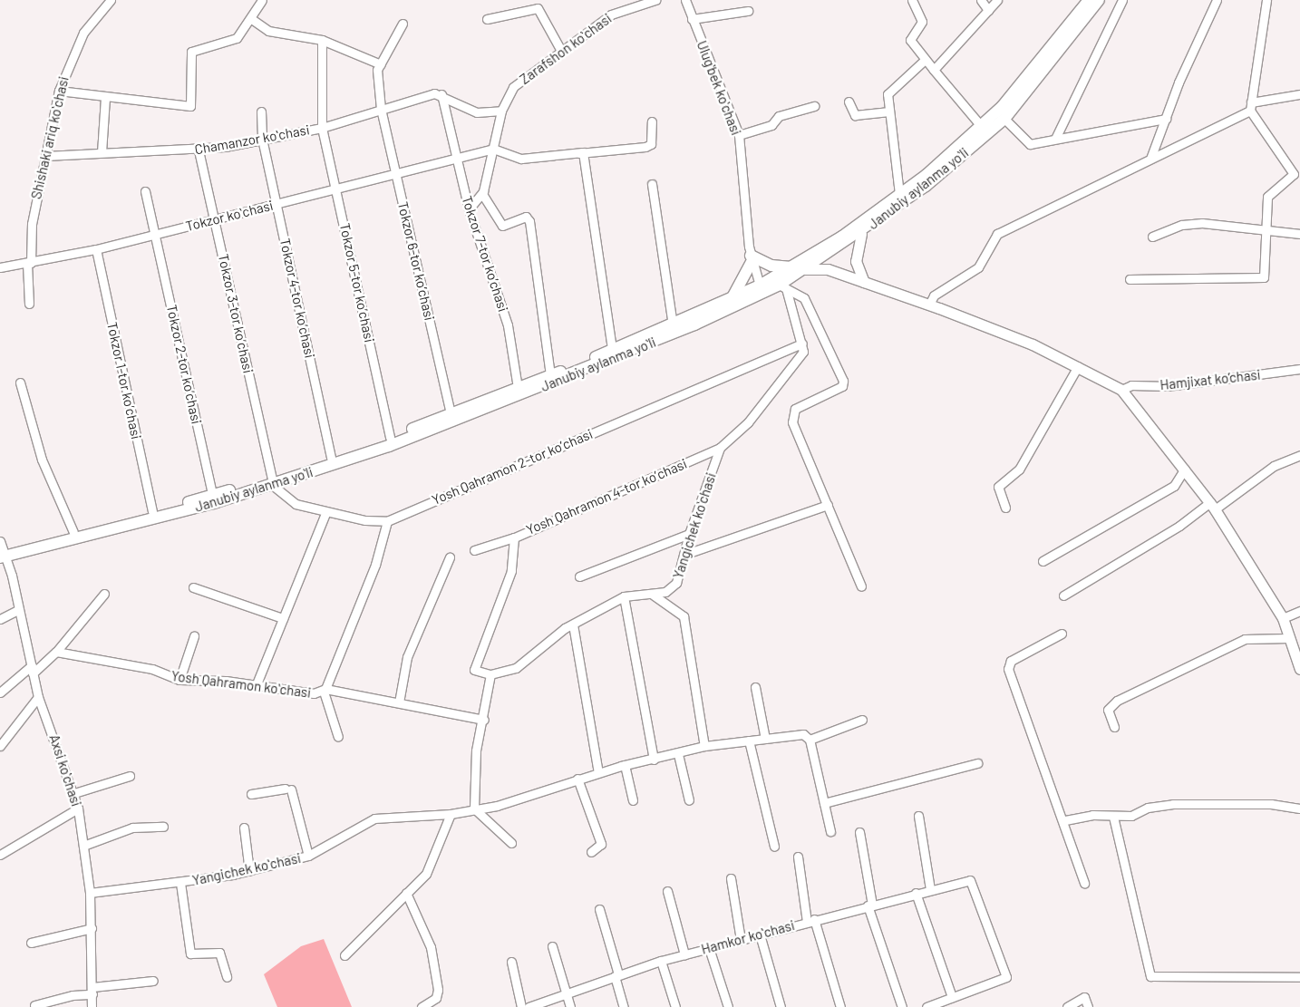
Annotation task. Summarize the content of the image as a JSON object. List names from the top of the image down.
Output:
{
  "streets": {
    "highway": ["Janubiy aylanma yoʻli"],
    "street": [
      "Zarafshon koʻchasi",
      "Ulugʻbek koʻchasi",
      "Shishaki ariq koʻchasi",
      "Chamanzor koʻchasi",
      "Tokzor koʻchasi",
      "Tokzor 7-tor koʼchasi",
      "Tokzor 6-tor koʼchasi",
      "Tokzor 5-tor koʼchasi",
      "Tokzor 4-tor koʼchasi",
      "Tokzor 3-tor koʼchasi",
      "Tokzor 2-tor koʼchasi",
      "Hamjixat ko’chasi",
      "Tokzor 1-tor koʼchasi",
      "Yosh Qahramon 2-tor koʼchasi",
      "Yosh Qahramon 4-tor koʼchasi",
      "Yangichek koʻchasi",
      "Yosh Qahramon koʻchasi",
      "Axsi koʻchasi",
      "Hamkor koʻchasi"
    ]
  },
  "crossings": [
    ["Ulugʻbek koʻchasi", "Janubiy aylanma yoʻli"],
    ["Shishaki ariq koʻchasi", "Chamanzor koʻchasi"],
    ["Shishaki ariq koʻchasi", "Tokzor koʻchasi"],
    ["Chamanzor koʻchasi", "Tokzor 7-tor koʼchasi"],
    ["Chamanzor koʻchasi", "Tokzor 6-tor koʼchasi"],
    ["Chamanzor koʻchasi", "Tokzor 5-tor koʼchasi"],
    ["Chamanzor koʻchasi", "Tokzor 4-tor koʼchasi"],
    ["Chamanzor koʻchasi", "Tokzor 3-tor koʼchasi"],
    ["Janubiy aylanma yoʻli", "Tokzor 7-tor koʼchasi"],
    ["Janubiy aylanma yoʻli", "Tokzor 6-tor koʼchasi"],
    ["Janubiy aylanma yoʻli", "Tokzor 5-tor koʼchasi"],
    ["Janubiy aylanma yoʻli", "Tokzor 4-tor koʼchasi"],
    ["Janubiy aylanma yoʻli", "Tokzor 3-tor koʼchasi"],
    ["Janubiy aylanma yoʻli", "Tokzor 2-tor koʼchasi"],
    ["Janubiy aylanma yoʻli", "Tokzor 1-tor koʼchasi"],
    ["Janubiy aylanma yoʻli", "Axsi koʻchasi"],
    ["Tokzor koʻchasi", "Tokzor 7-tor koʼchasi"],
    ["Tokzor koʻchasi", "Tokzor 6-tor koʼchasi"],
    ["Tokzor koʻchasi", "Tokzor 5-tor koʼchasi"],
    ["Tokzor koʻchasi", "Tokzor 4-tor koʼchasi"],
    ["Tokzor koʻchasi", "Tokzor 3-tor koʼchasi"],
    ["Tokzor koʻchasi", "Tokzor 2-tor koʼchasi"],
    ["Tokzor koʻchasi", "Tokzor 1-tor koʼchasi"],
    ["Yosh Qahramon 4-tor koʼchasi", "Yangichek koʻchasi"],
    ["Yangichek koʻchasi", "Axsi koʻchasi"]
  ]
}
